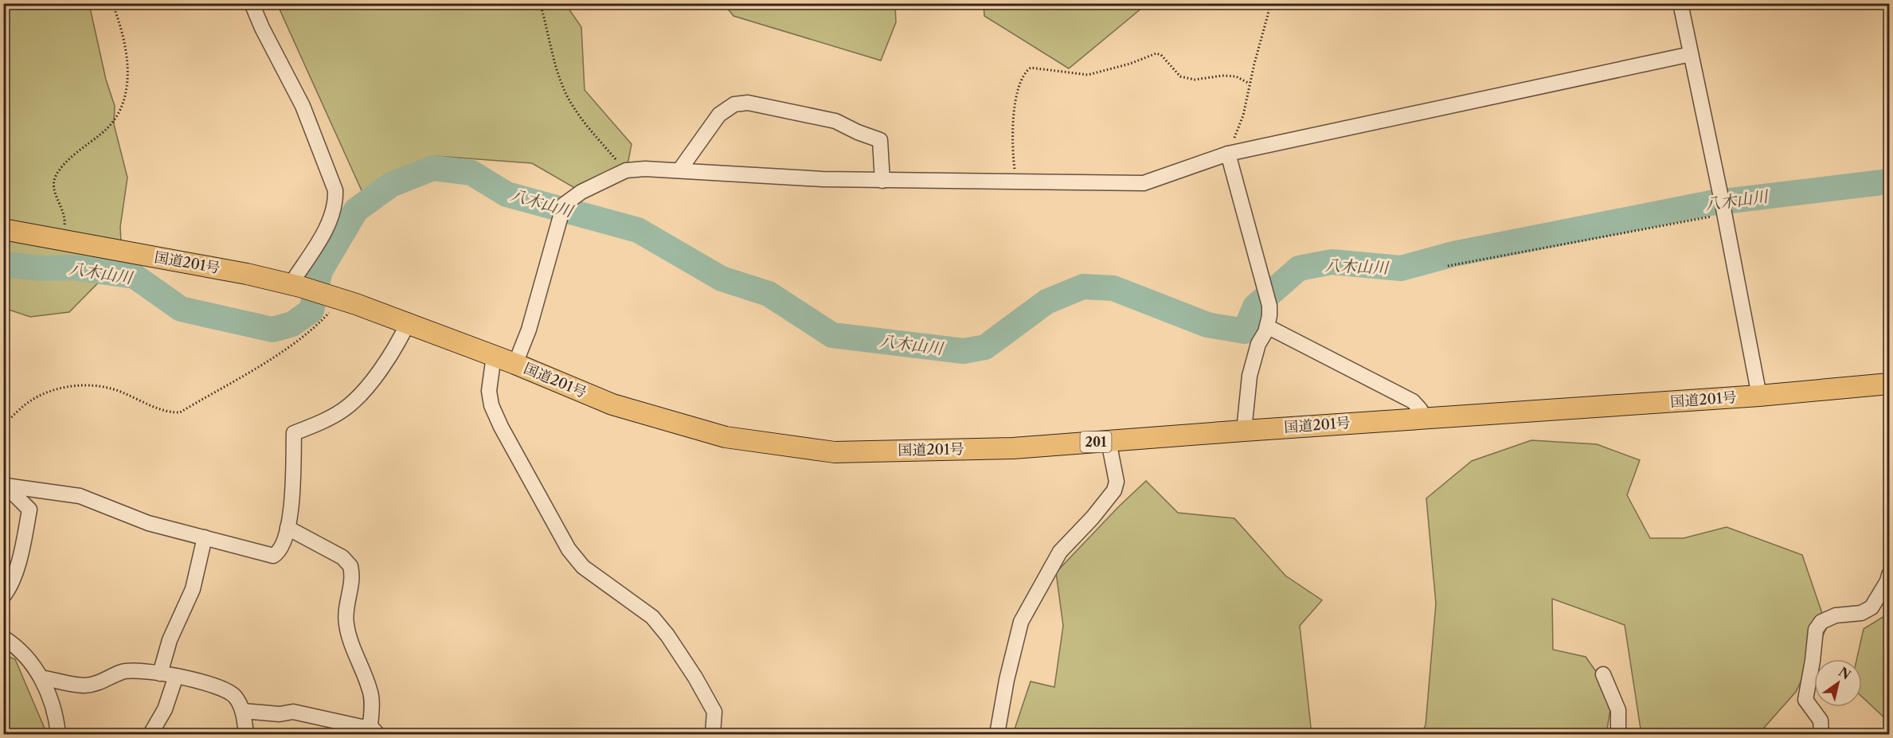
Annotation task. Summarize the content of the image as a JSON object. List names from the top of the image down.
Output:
{
  "streets": {
    "highway": ["国道201号", "201"]
  },
  "water": ["八木山川"],
  "north": "top right"
}
